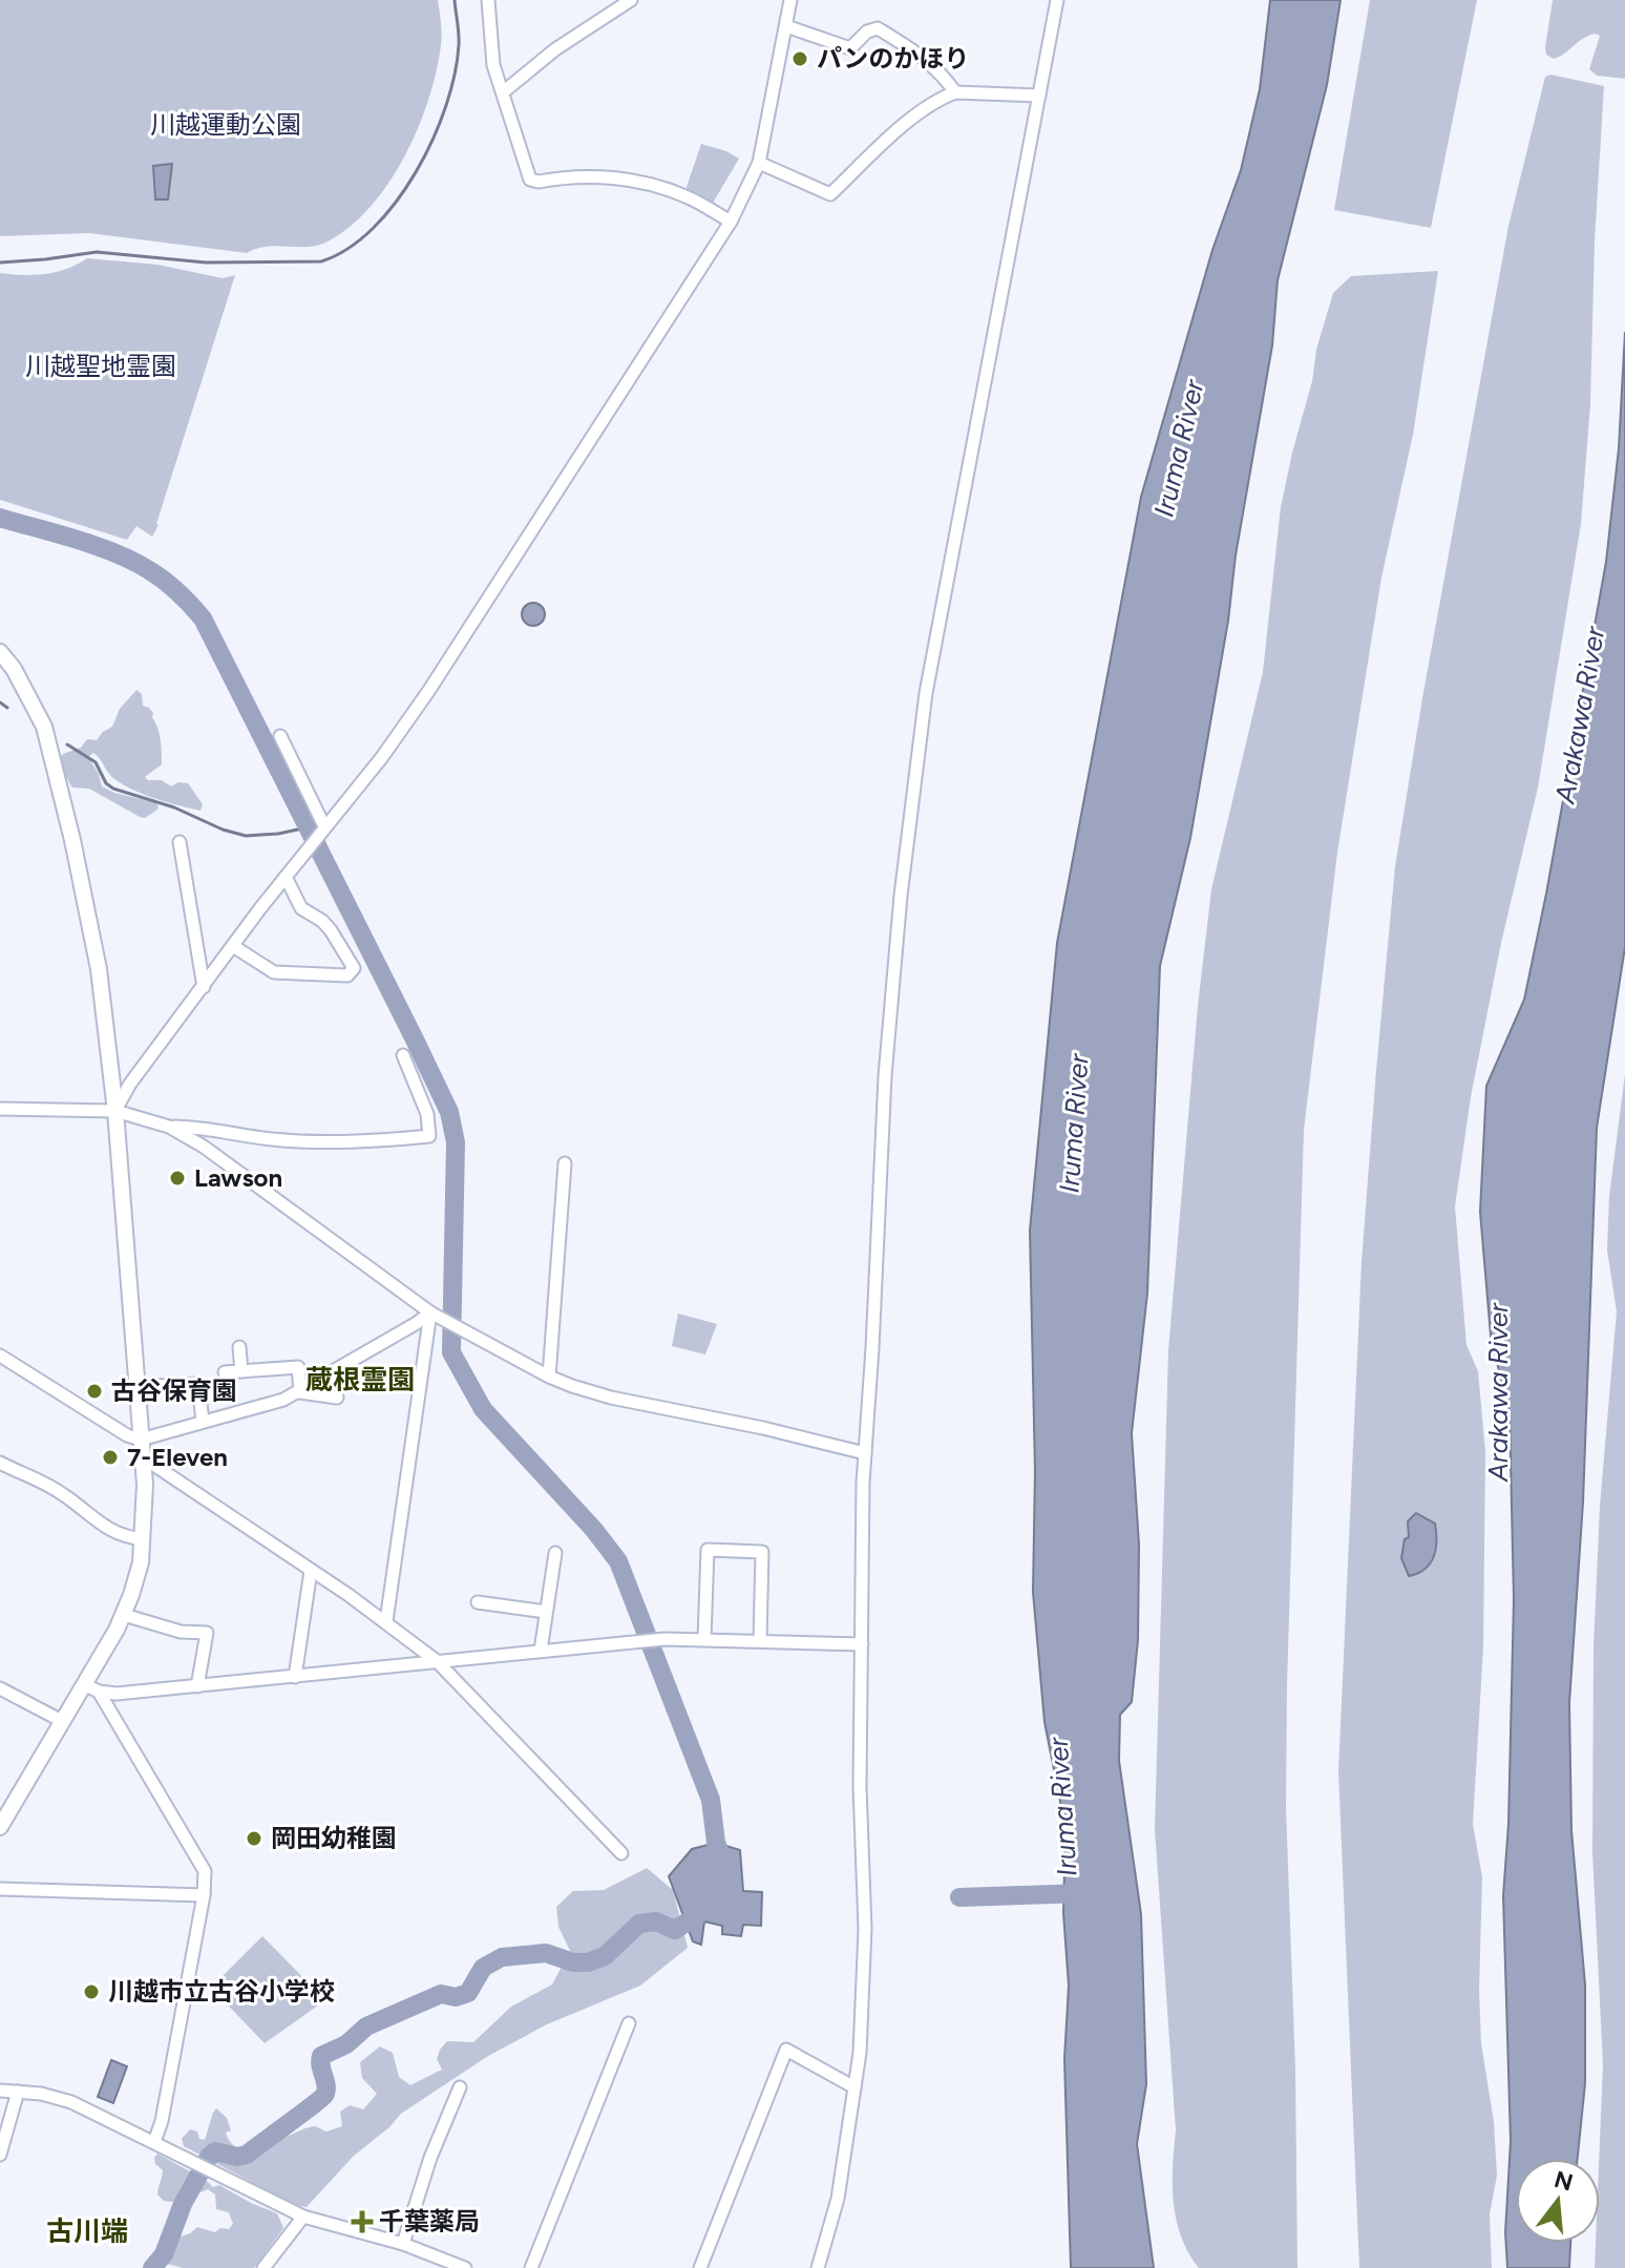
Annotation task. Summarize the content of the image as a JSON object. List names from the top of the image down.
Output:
{
  "districts": ["蔵根霊園", "古川端"],
  "water": ["Iruma River", "Arakawa River"],
  "parks": ["川越運動公園", "川越聖地霊園"],
  "places": {
    "other": [
      "パンのかほり",
      "Lawson",
      "古谷保育園",
      "7-Eleven",
      "岡田幼稚園",
      "川越市立古谷小学校"
    ],
    "health": ["千葉薬局"]
  },
  "north": "top"
}
